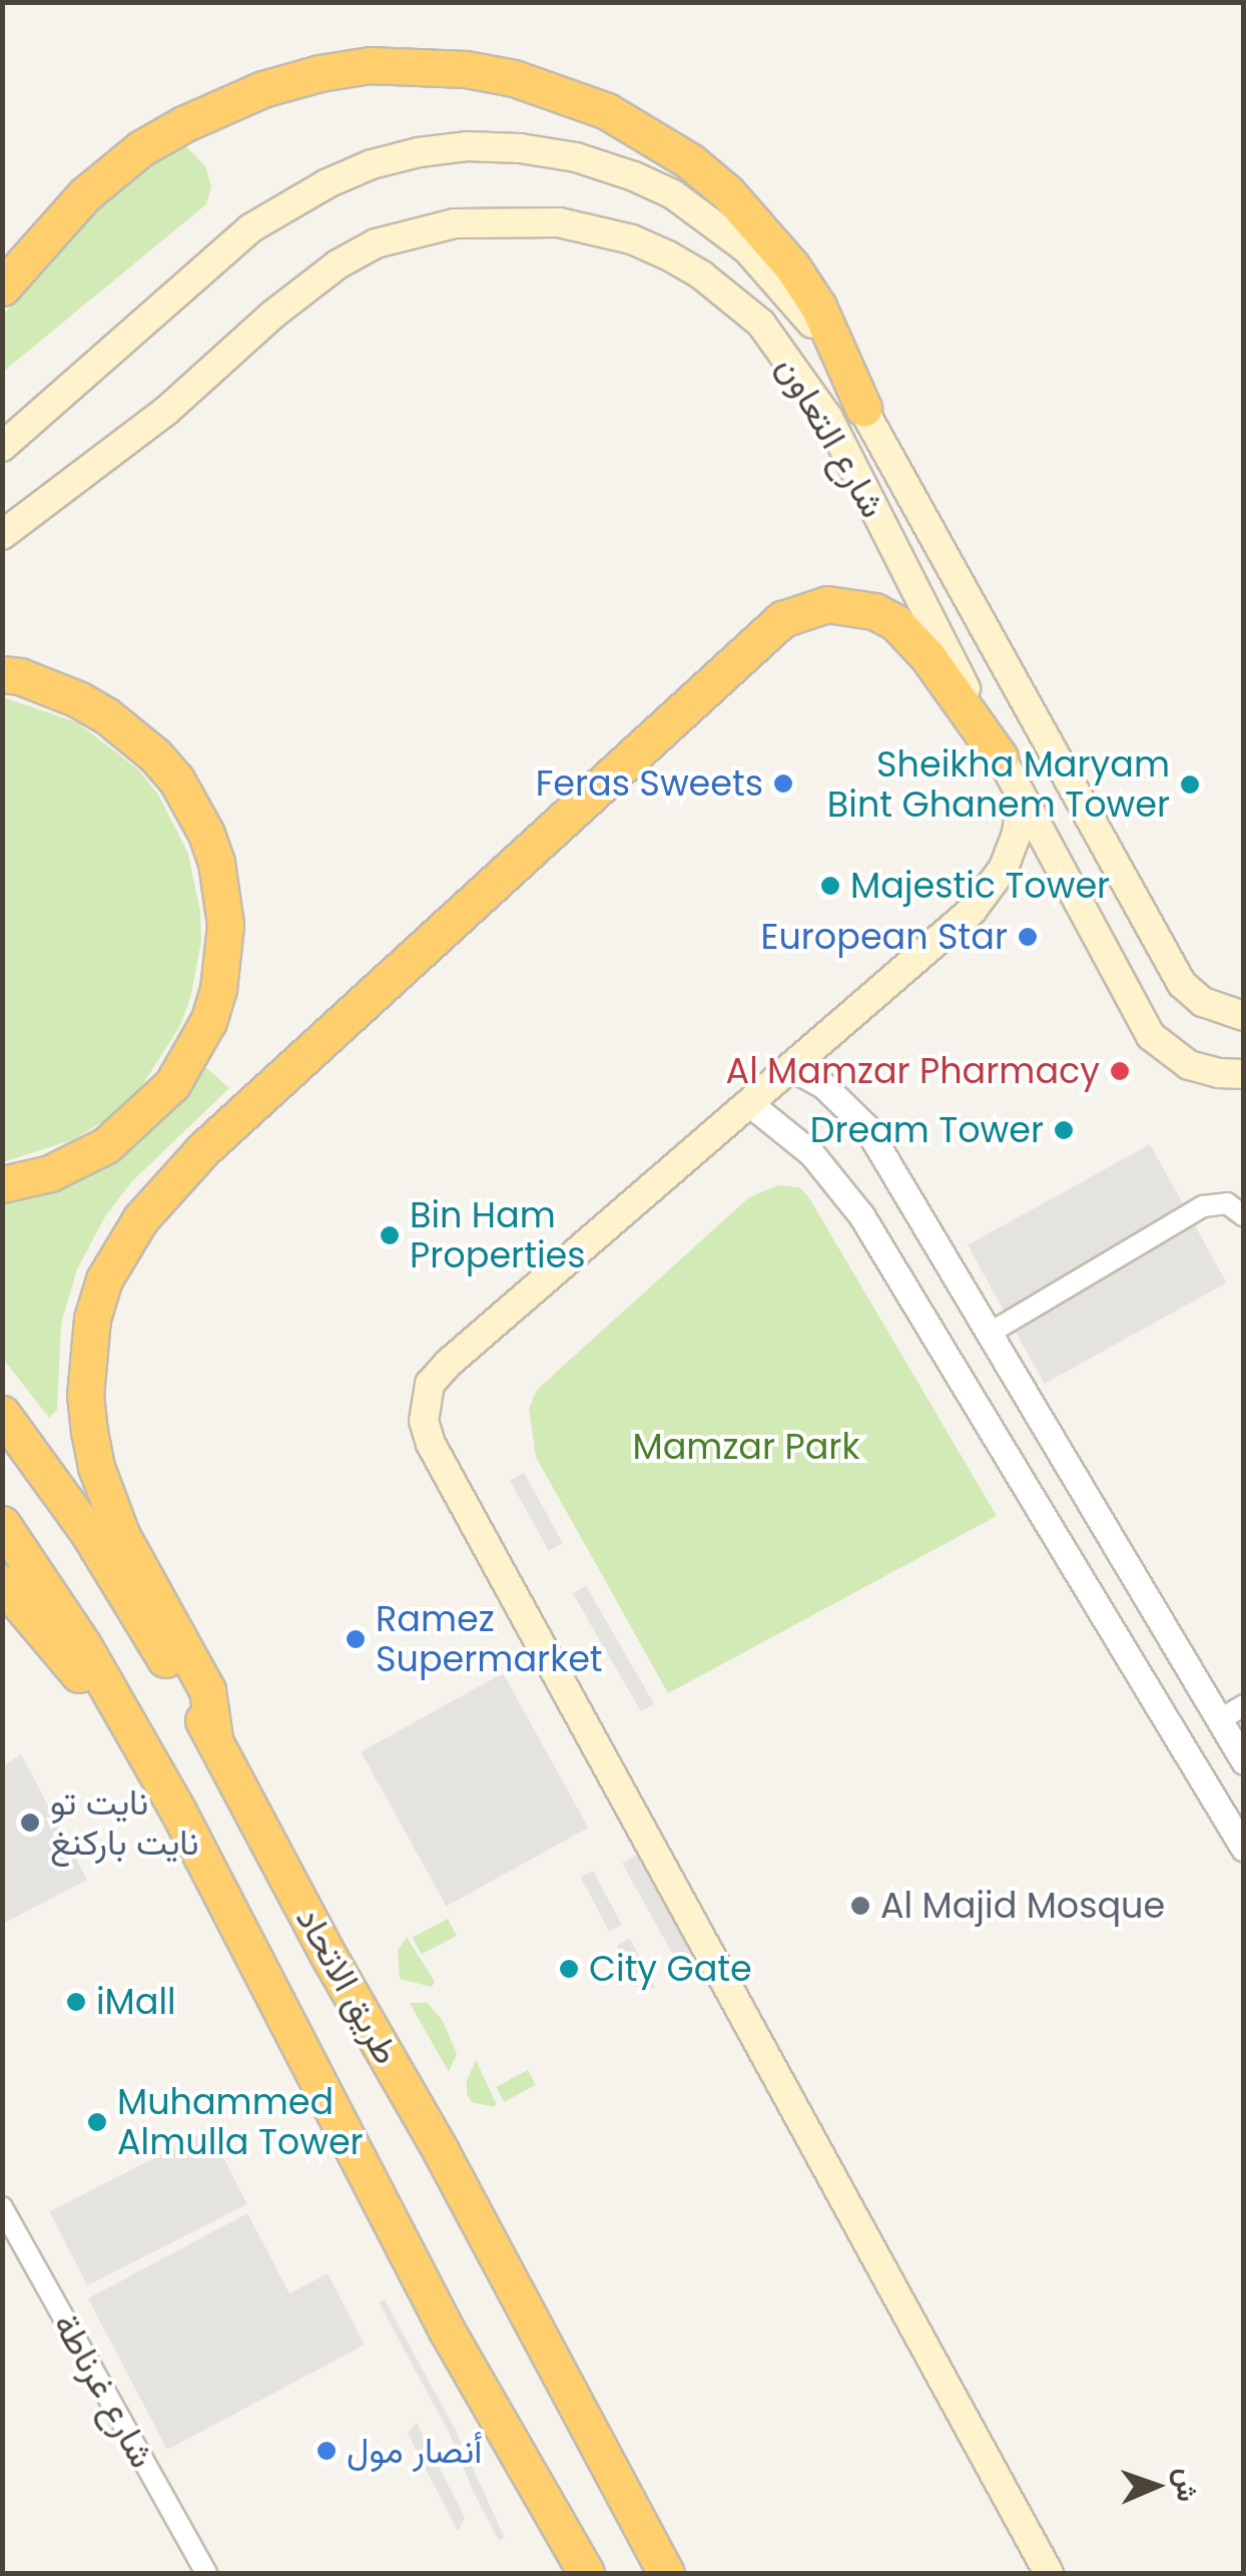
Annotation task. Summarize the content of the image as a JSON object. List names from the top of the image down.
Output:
{
  "streets": {
    "highway": ["طريق الاتحاد"],
    "main road": ["شارع التعاون"],
    "street": ["شارع غرناطة"]
  },
  "parks": ["Mamzar Park"],
  "places": [
    "Feras Sweets",
    "Sheikha Maryam Bint Ghanem Tower",
    "Majestic Tower",
    "European Star",
    "Al Mamzar Pharmacy",
    "Dream Tower",
    "Bin Ham Properties",
    "Ramez Supermarket",
    "نايت تو نايت باركنغ",
    "Al Majid Mosque",
    "City Gate",
    "iMall",
    "Muhammed Almulla Tower",
    "أنصار مول"
  ],
  "north": "right"
}
